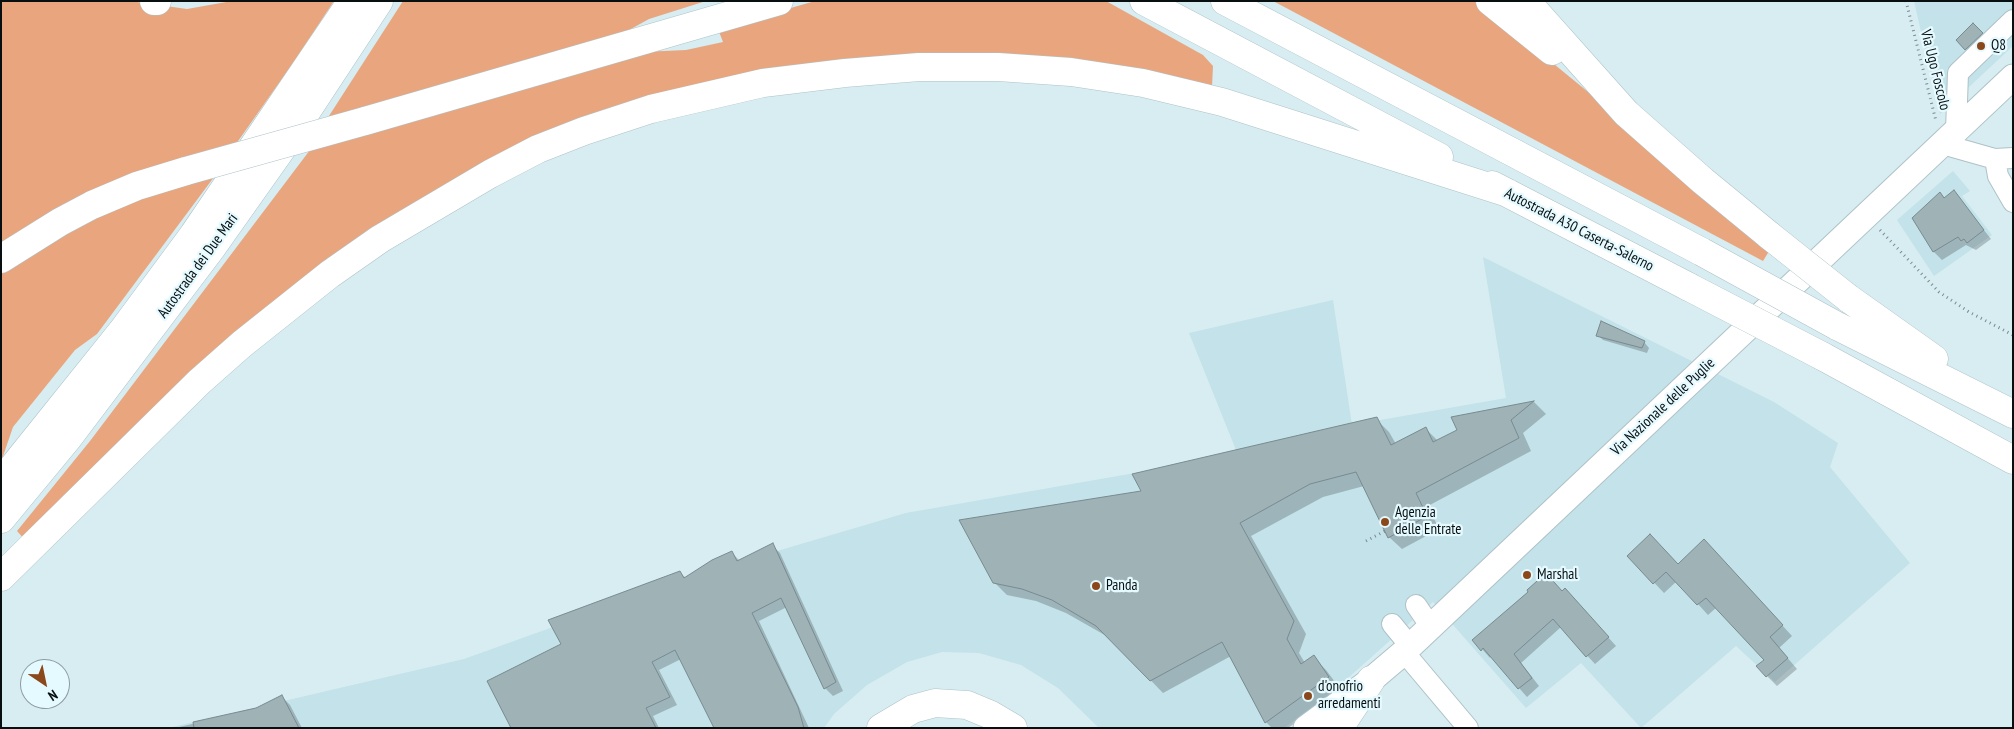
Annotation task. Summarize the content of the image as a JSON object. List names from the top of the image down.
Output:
{
  "streets": {
    "highway": ["Autostrada A30 Caserta-Salerno", "Autostrada dei Due Mari"],
    "main road": ["Via Nazionale delle Puglie"],
    "path": ["Via Ugo Foscolo"]
  },
  "crossings": [
    ["Via Ugo Foscolo", "Via Nazionale delle Puglie"]
  ],
  "places": [
    "Q8",
    "Agenzia delle Entrate",
    "Marshal",
    "Panda",
    "d'onofrio arredamenti"
  ],
  "north": "bottom right"
}
